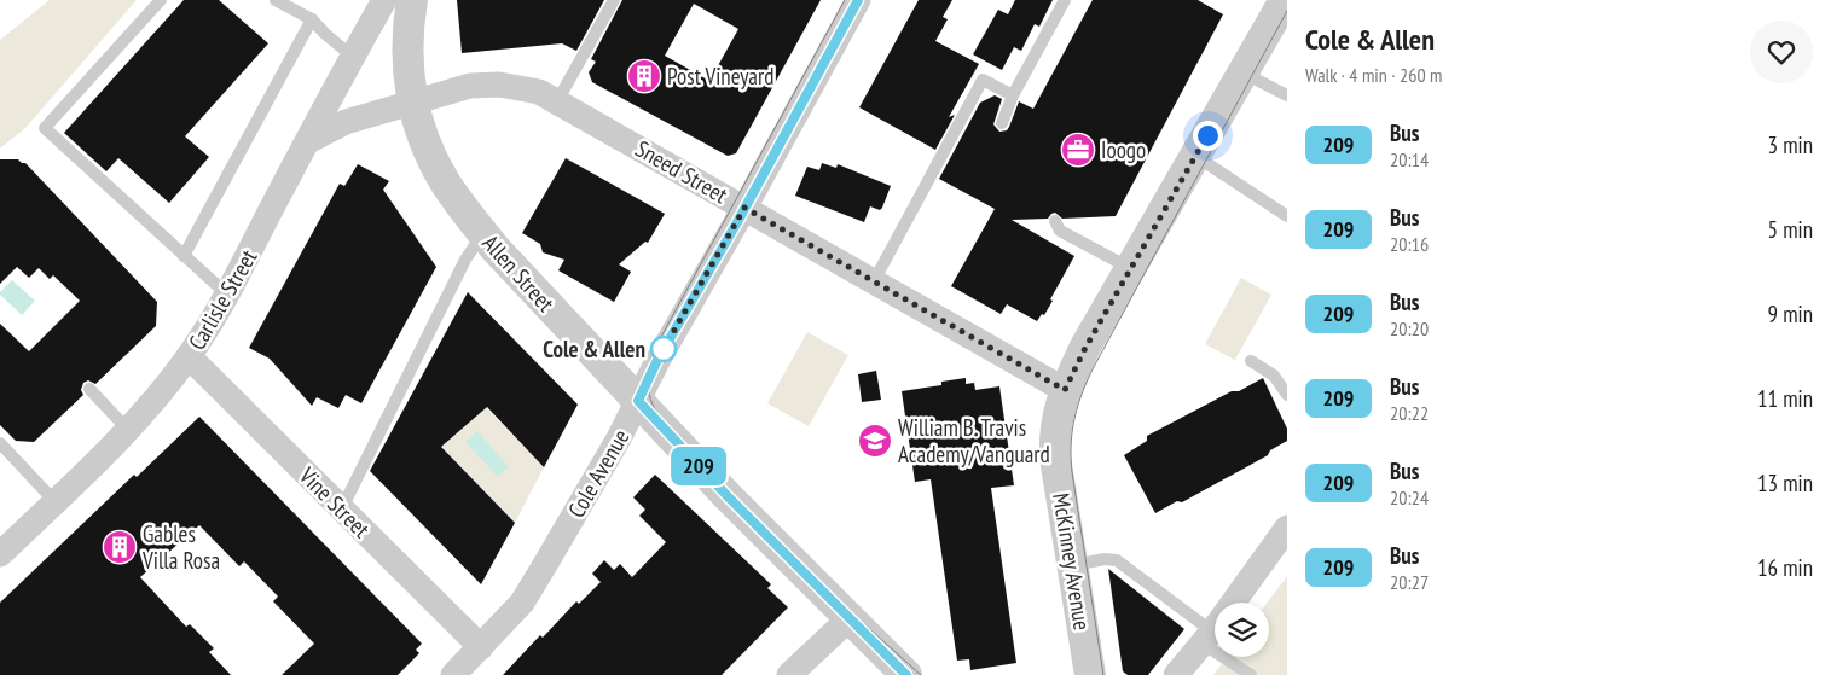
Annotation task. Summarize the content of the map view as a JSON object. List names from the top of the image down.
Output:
{
  "streets": {
    "street": [
      "Sneed Street",
      "Allen Street",
      "Carlisle Street",
      "Cole Avenue",
      "Vine Street",
      "McKinney Avenue"
    ]
  },
  "crossings": [
    ["Sneed Street", "Allen Street"],
    ["Sneed Street", "Carlisle Street"],
    ["Sneed Street", "Cole Avenue"],
    ["Sneed Street", "McKinney Avenue"],
    ["Allen Street", "Cole Avenue"],
    ["Carlisle Street", "Vine Street"],
    ["Cole Avenue", "Vine Street"]
  ],
  "places": {
    "building": ["Post Vineyard", "Gables Villa Rosa"],
    "office": ["Ioogo"],
    "other": ["Cole & Allen"],
    "school or university": ["William B. Travis Academy/Vanguard"]
  },
  "lines": ["bus line 209"],
  "page": {
    "on_map": "209",
    "heading": ["Cole & Allen", "Walk · 4 min · 260 m"],
    "list": [
      {
        "mark": "209",
        "name": "Bus",
        "note": "20:14",
        "value": "3 min"
      },
      {
        "mark": "209",
        "name": "Bus",
        "note": "20:16",
        "value": "5 min"
      },
      {
        "mark": "209",
        "name": "Bus",
        "note": "20:20",
        "value": "9 min"
      },
      {
        "mark": "209",
        "name": "Bus",
        "note": "20:22",
        "value": "11 min"
      },
      {
        "mark": "209",
        "name": "Bus",
        "note": "20:24",
        "value": "13 min"
      },
      {
        "mark": "209",
        "name": "Bus",
        "note": "20:27",
        "value": "16 min"
      }
    ]
  }
}
